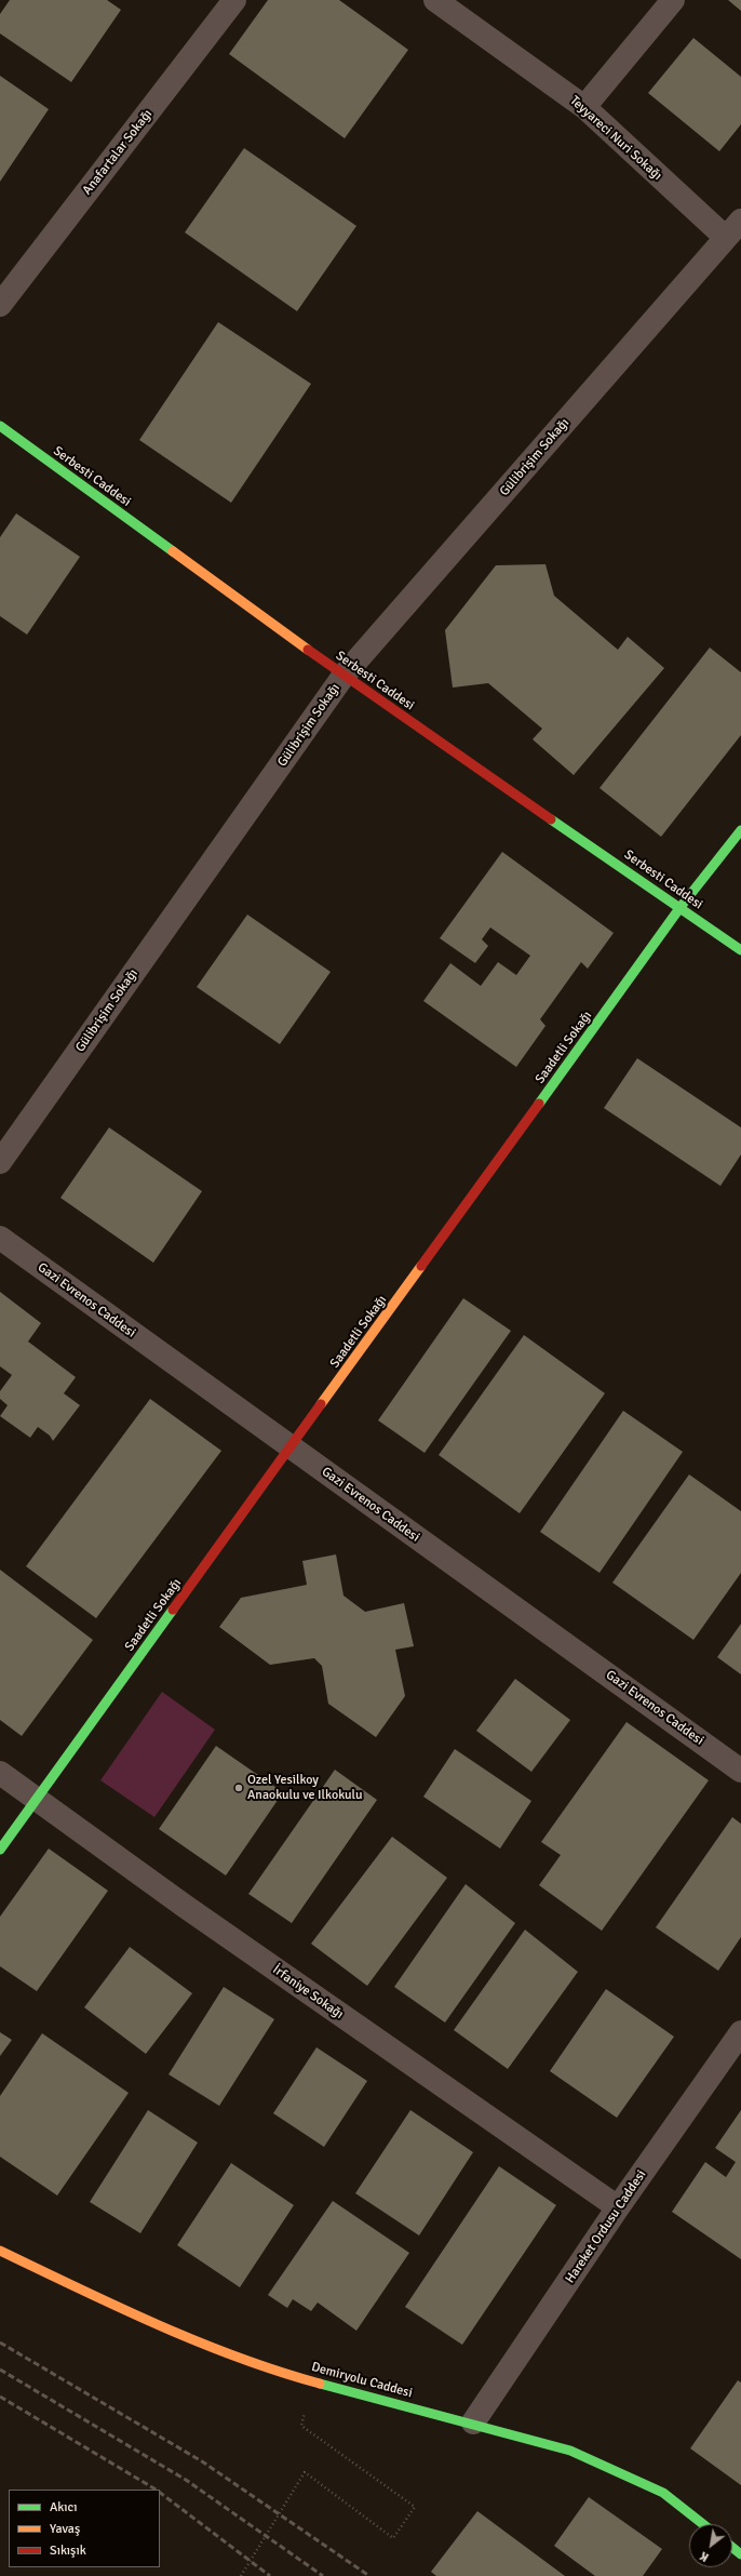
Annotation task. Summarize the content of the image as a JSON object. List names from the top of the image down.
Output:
{
  "streets": {
    "main road": ["Serbesti Caddesi", "Saadetli Sokağı", "Demiryolu Caddesi"],
    "street": [
      "Teyyareci Nuri Sokağı",
      "Anafartalar Sokağı",
      "Gülibrişim Sokağı",
      "Gazi Evrenos Caddesi",
      "İrfaniye Sokağı",
      "Hareket Ordusu Caddesi"
    ]
  },
  "crossings": [
    ["Teyyareci Nuri Sokağı", "Gülibrişim Sokağı"],
    ["Gülibrişim Sokağı", "Serbesti Caddesi"],
    ["Serbesti Caddesi", "Saadetli Sokağı"],
    ["Saadetli Sokağı", "Gazi Evrenos Caddesi"],
    ["Saadetli Sokağı", "İrfaniye Sokağı"],
    ["İrfaniye Sokağı", "Hareket Ordusu Caddesi"],
    ["Hareket Ordusu Caddesi", "Demiryolu Caddesi"]
  ],
  "places": ["Ozel Yesilkoy Anaokulu ve Ilkokulu"],
  "legend": ["Akıcı", "Yavaş", "Sıkışık"],
  "north": "bottom left"
}
